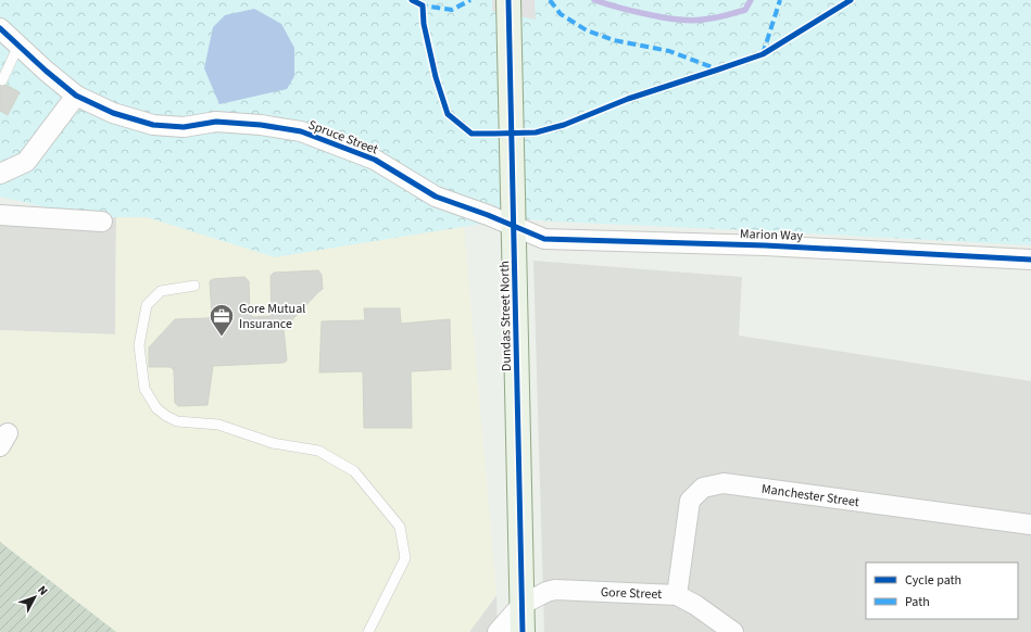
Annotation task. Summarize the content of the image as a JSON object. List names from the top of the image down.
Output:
{
  "streets": {
    "main road": ["Dundas Street North"],
    "street": [
      "Spruce Street",
      "Marion Way",
      "Manchester Street",
      "Gore Street"
    ]
  },
  "crossings": [
    ["Spruce Street", "Marion Way"],
    ["Spruce Street", "Dundas Street North"],
    ["Marion Way", "Dundas Street North"],
    ["Dundas Street North", "Gore Street"],
    ["Manchester Street", "Gore Street"]
  ],
  "places": {
    "office": ["Gore Mutual Insurance"]
  },
  "legend": ["Cycle path", "Path"],
  "north": "top right"
}
